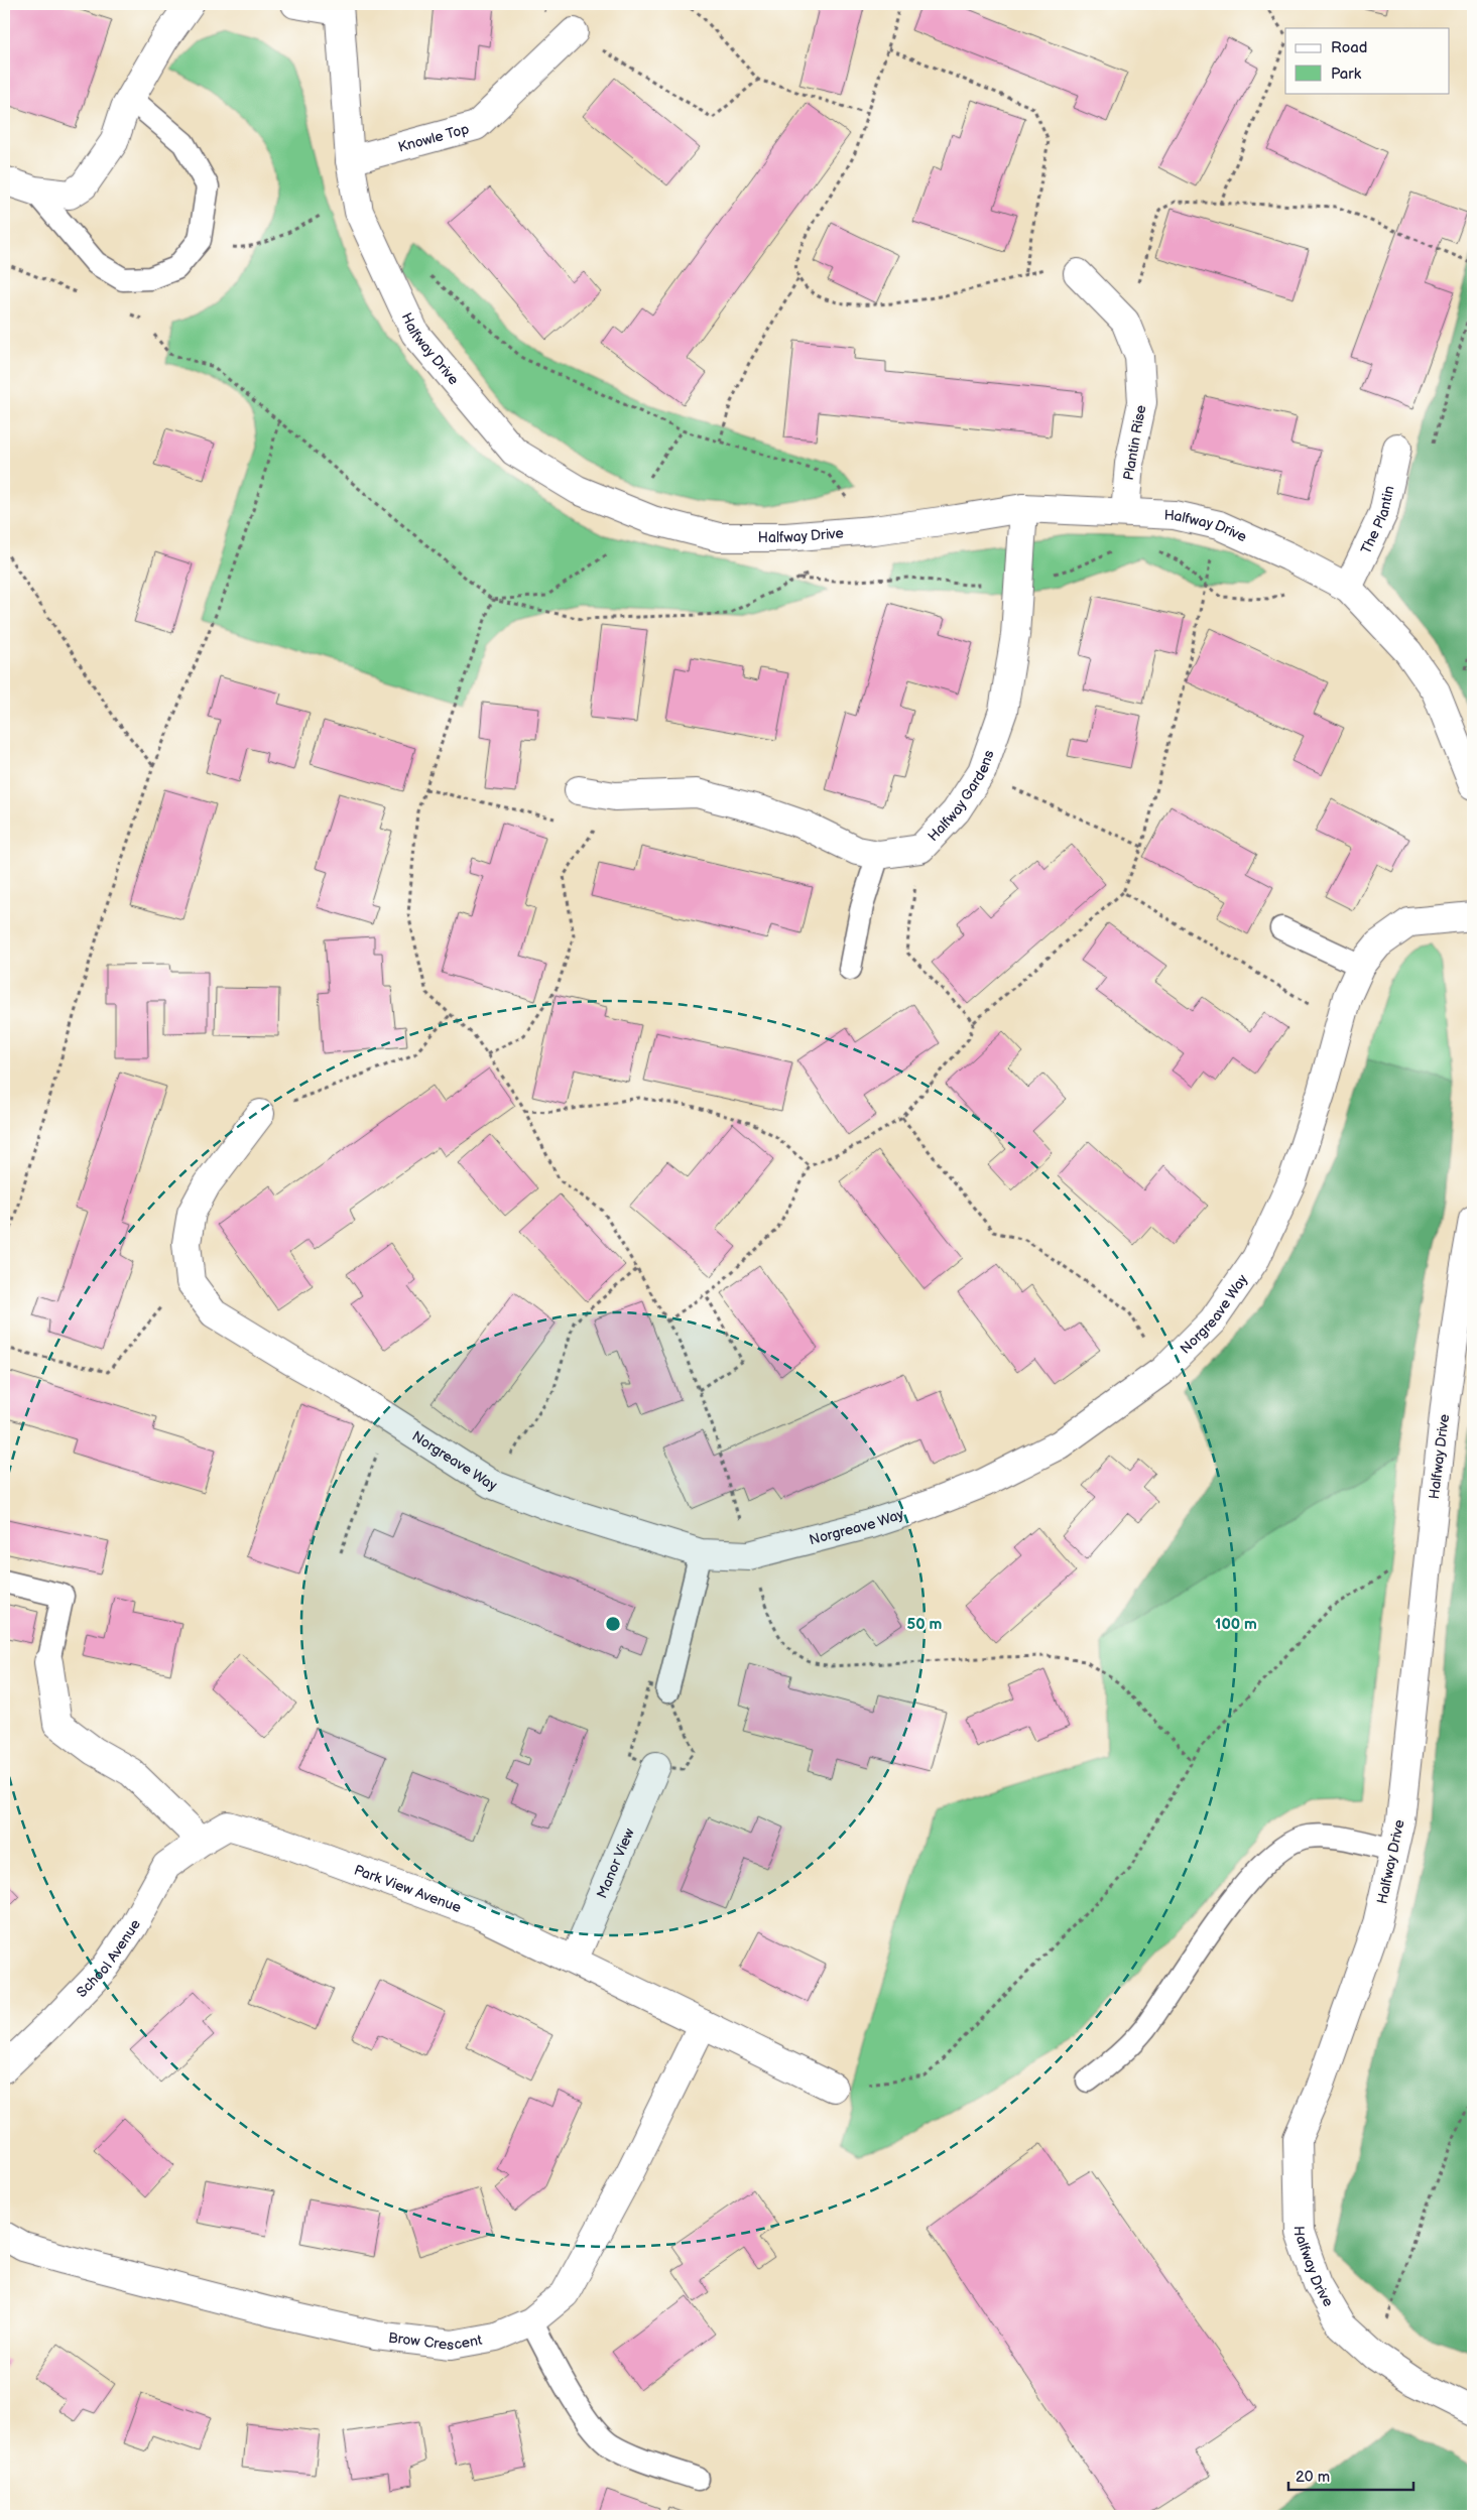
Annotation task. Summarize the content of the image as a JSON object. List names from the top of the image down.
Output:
{
  "streets": {
    "street": [
      "Knowle Top",
      "Halfway Drive",
      "Plantin Rise",
      "The Plantin",
      "Halfway Gardens",
      "Norgreave Way",
      "Manor View",
      "Park View Avenue",
      "School Avenue",
      "Brow Crescent"
    ]
  },
  "crossings": [
    ["Knowle Top", "Halfway Drive"],
    ["Halfway Drive", "Plantin Rise"],
    ["Halfway Drive", "The Plantin"],
    ["Halfway Drive", "Halfway Gardens"],
    ["Manor View", "Park View Avenue"],
    ["Park View Avenue", "School Avenue"],
    ["Park View Avenue", "Brow Crescent"]
  ],
  "legend": ["Road", "Park"],
  "scale_bar": "20 m",
  "rings": ["50 m", "100 m"]
}
